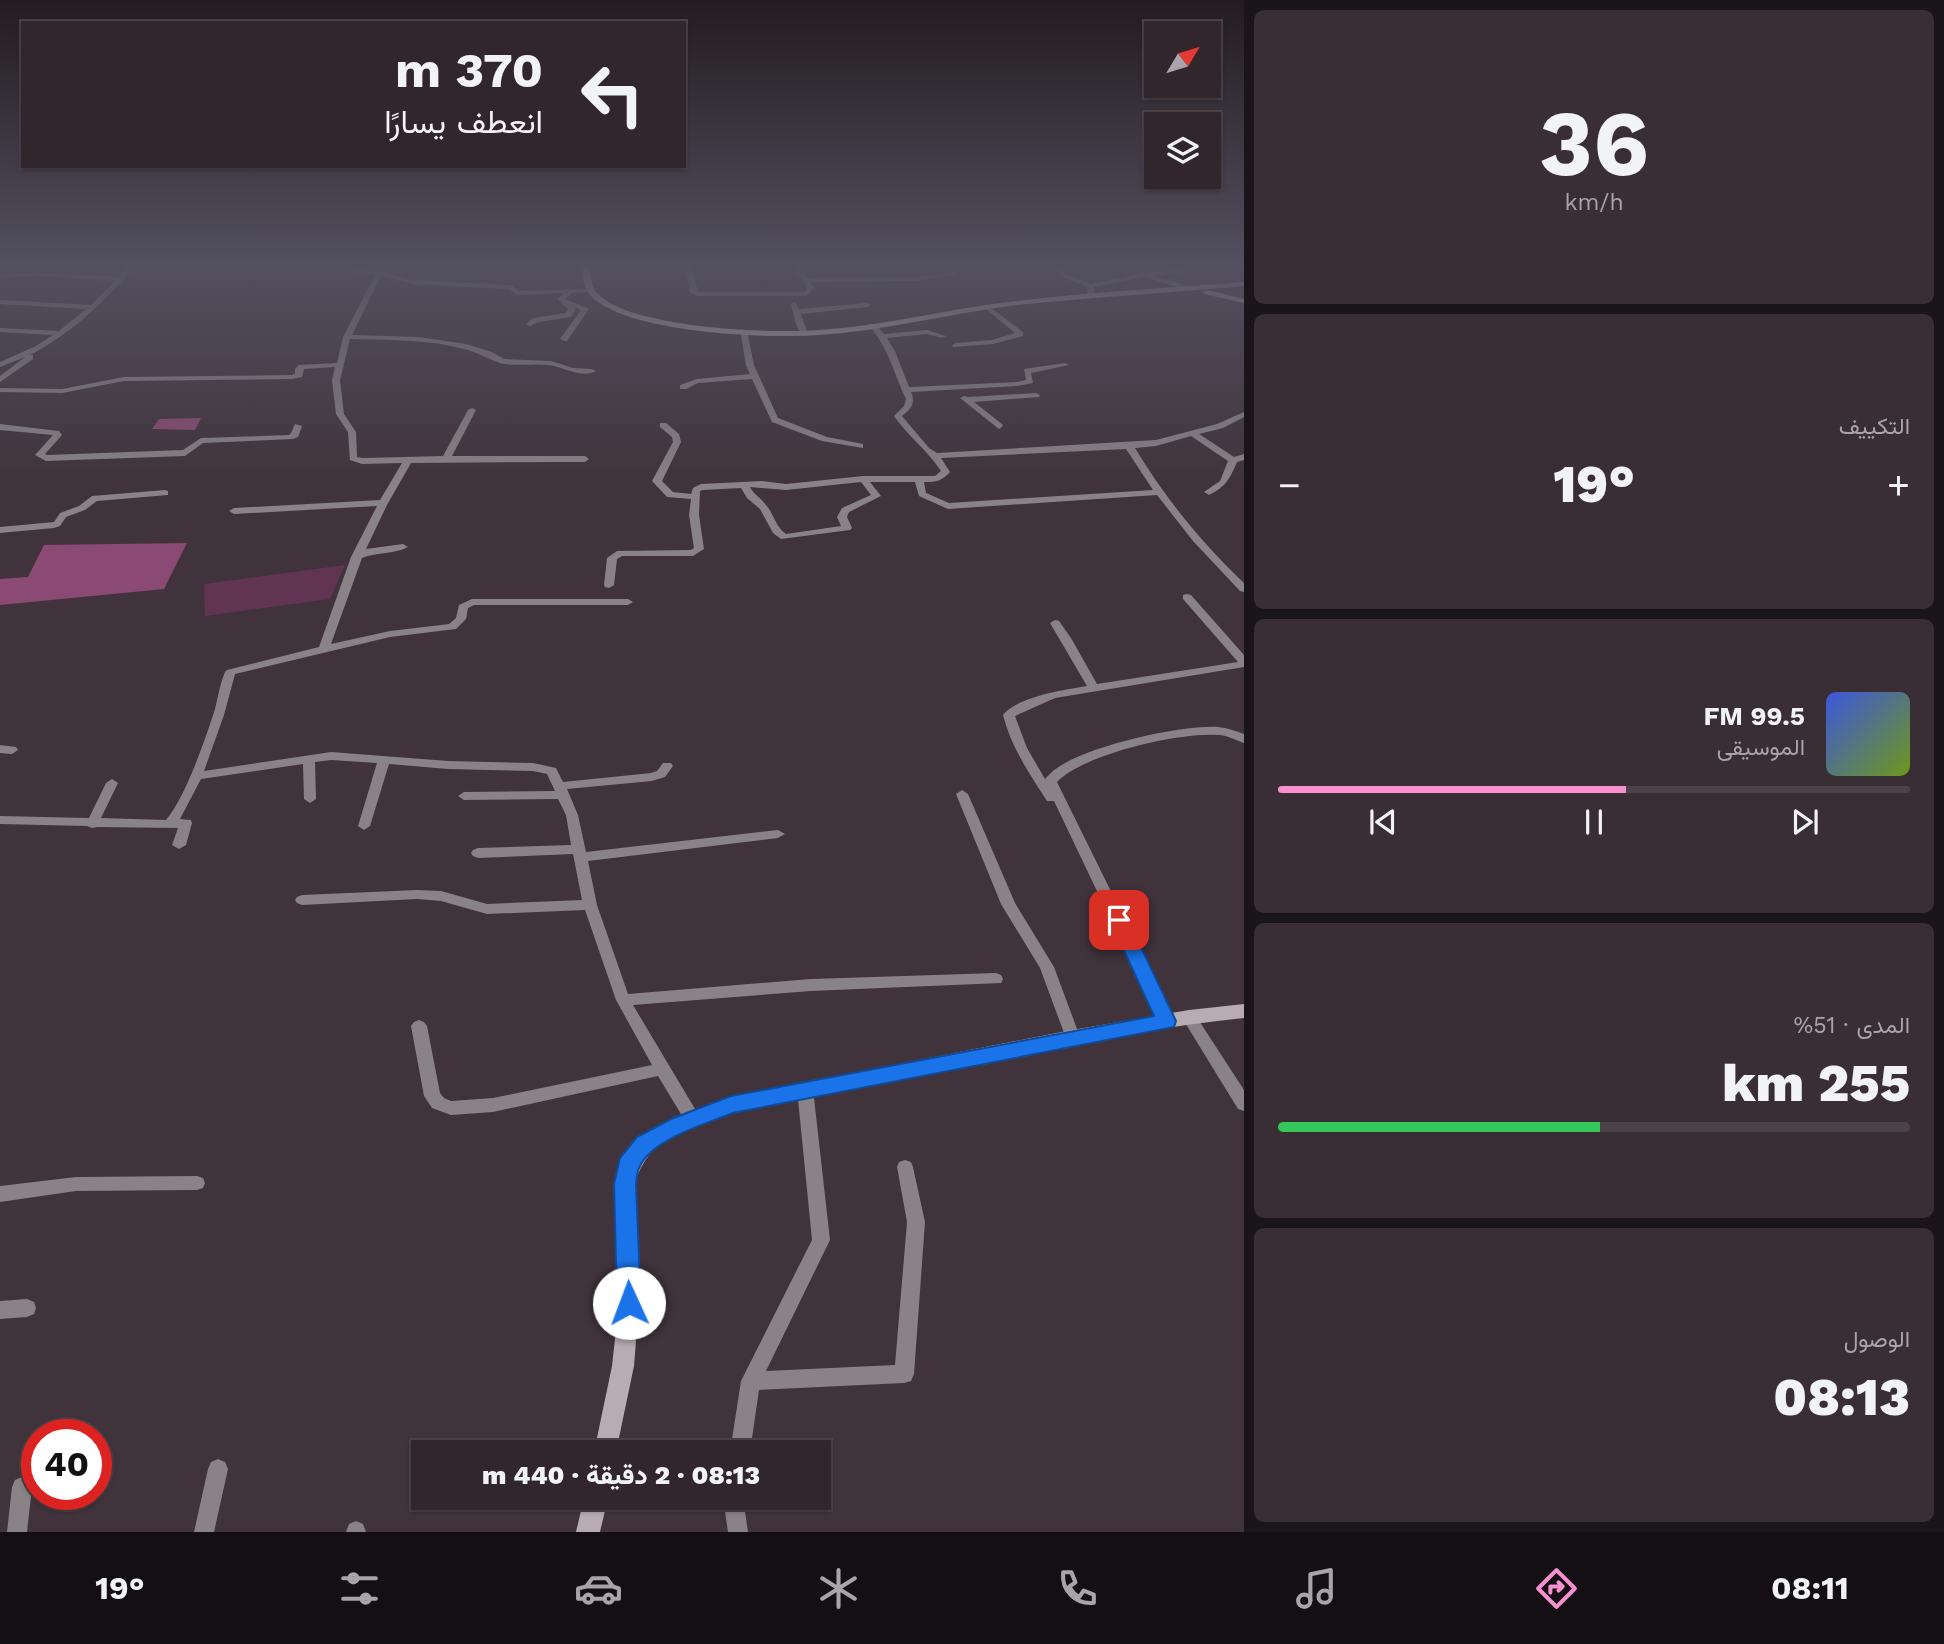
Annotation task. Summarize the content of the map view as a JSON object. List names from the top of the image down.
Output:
{
  "north": "top right",
  "page": {
    "tile": [
      ["36", "km/h"],
      "التكييف",
      ["المدى · 51%", "255 km"],
      ["الوصول", "08:13"]
    ],
    "turn": ["370 m", "انعطف يسارًا"],
    "heat": ["−", "19°", "+"],
    "song": ["99.5 FM", "الموسيقى"],
    "limit": "40",
    "trip": "08:13 · 2 دقيقة · 440 m",
    "tabs": ["08:11", "19°"]
  }
}
